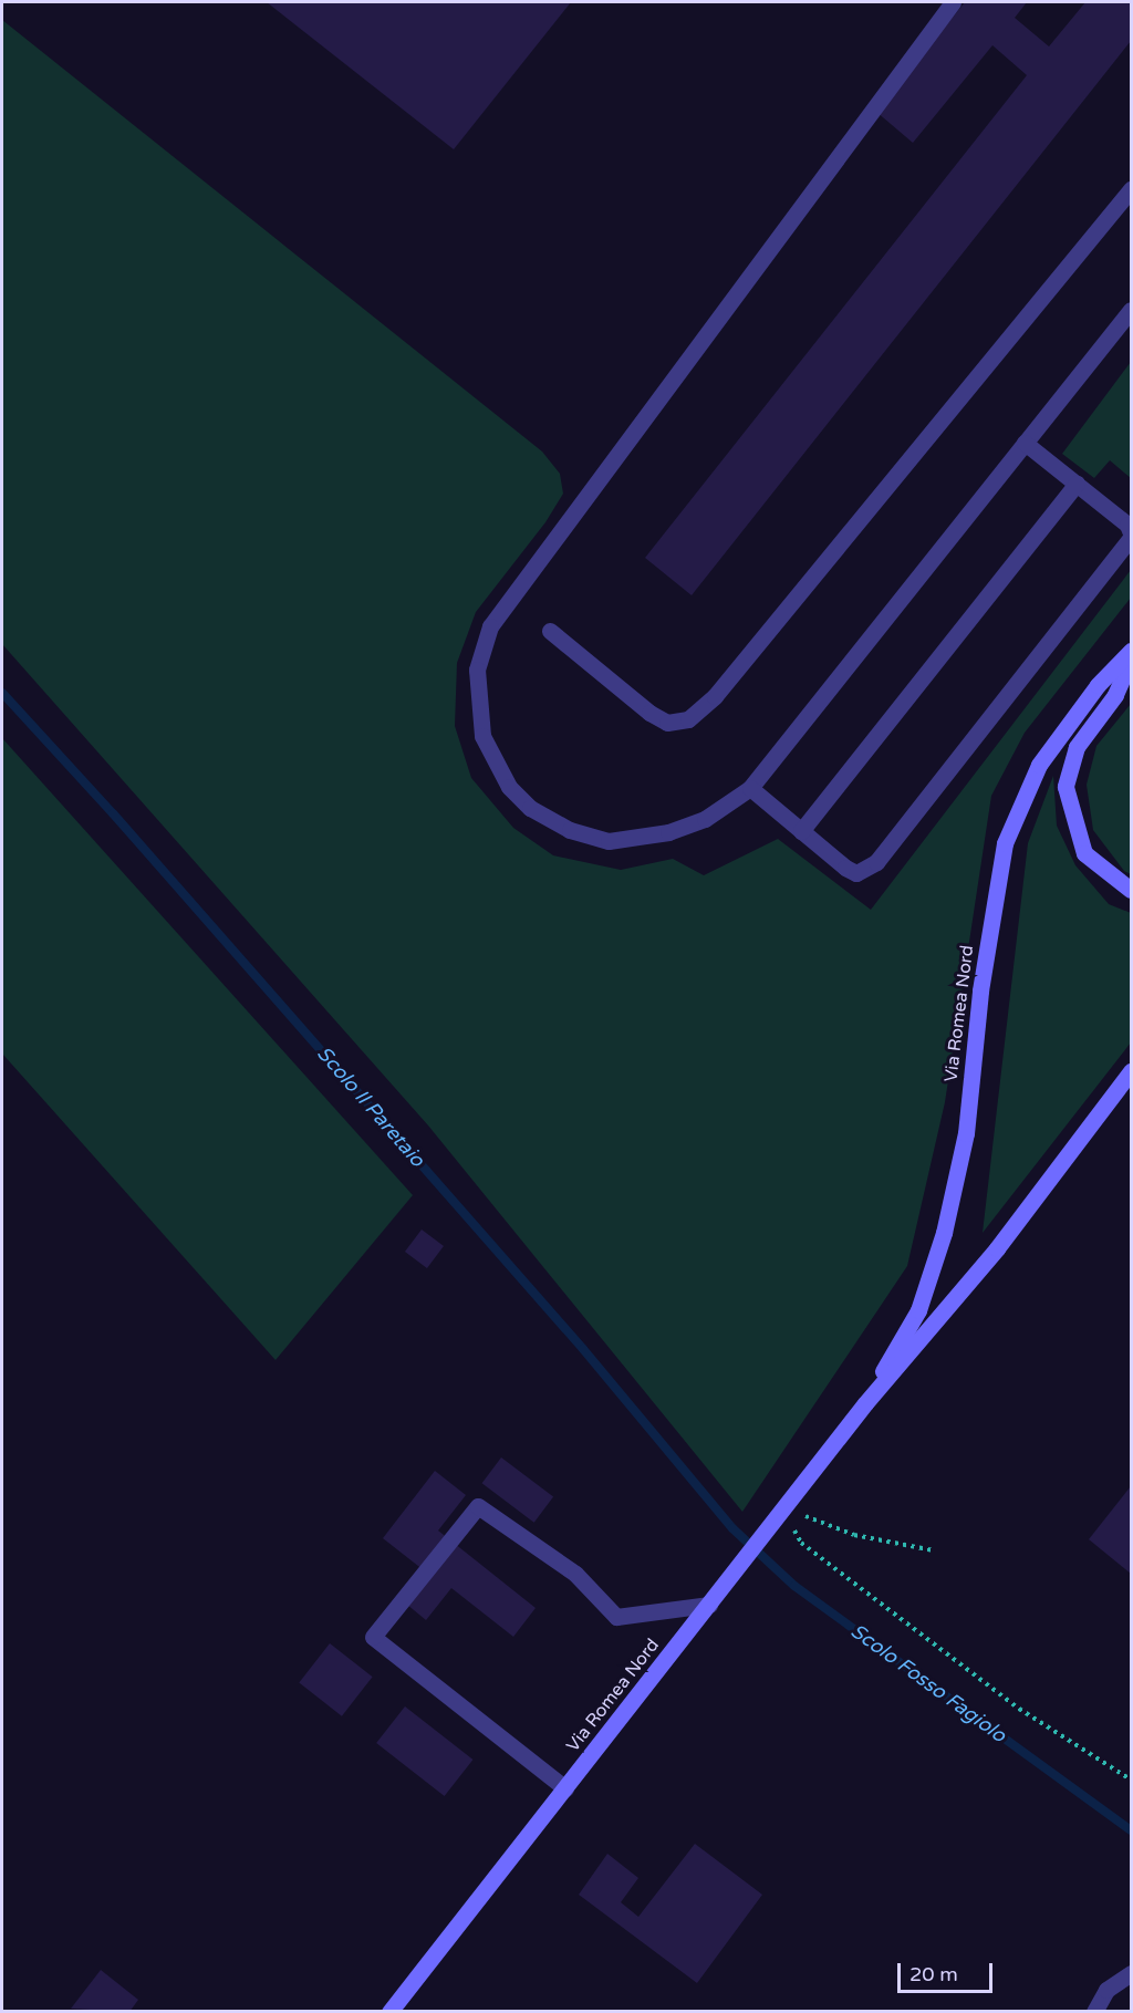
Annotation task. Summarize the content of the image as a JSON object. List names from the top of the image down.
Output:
{
  "streets": {
    "main road": ["Via Romea Nord"]
  },
  "water": ["Scolo Il Paretaio", "Scolo Fosso Fagiolo"],
  "scale_bar": "20 m"
}
